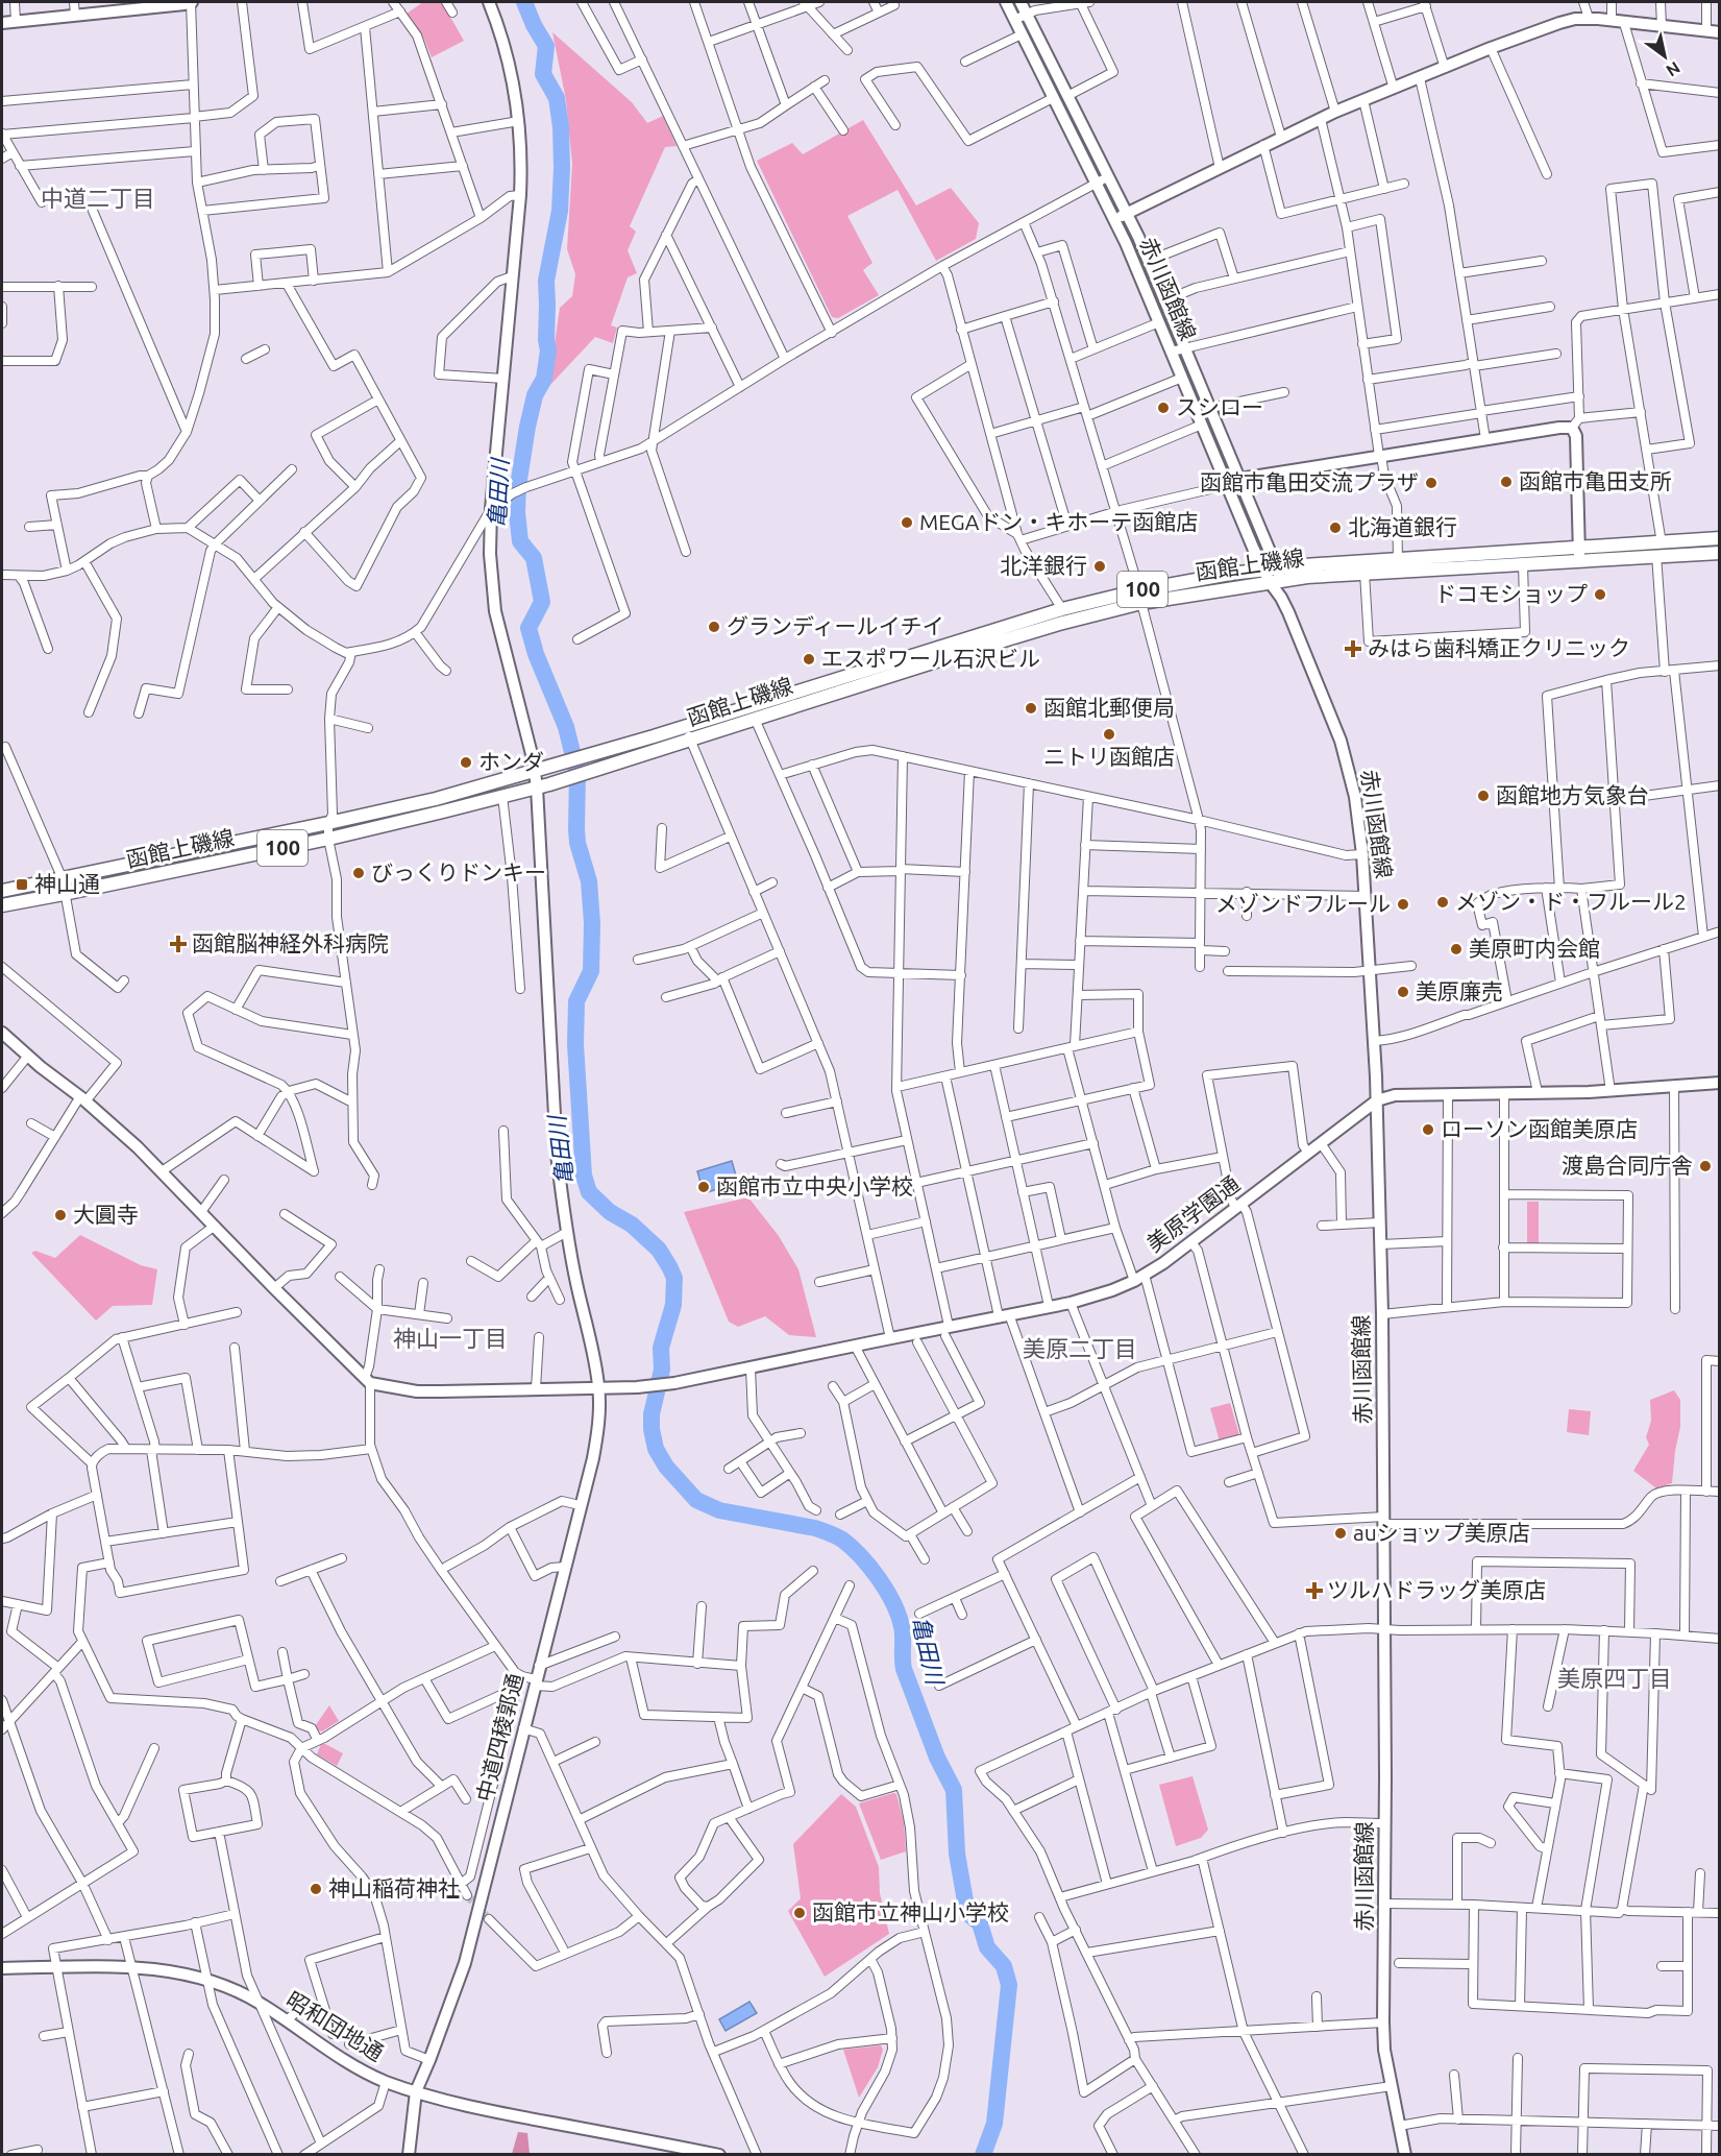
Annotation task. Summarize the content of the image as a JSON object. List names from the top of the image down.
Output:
{
  "streets": {
    "main road": ["函館上磯線", "100"],
    "street": [
      "赤川函館線",
      "美原学園通",
      "中道四稜郭通",
      "昭和団地通"
    ]
  },
  "crossings": [
    ["赤川函館線", "函館上磯線"],
    ["赤川函館線", "美原学園通"],
    ["函館上磯線", "中道四稜郭通"],
    ["美原学園通", "中道四稜郭通"],
    ["中道四稜郭通", "昭和団地通"]
  ],
  "districts": [
    "中道二丁目",
    "神山一丁目",
    "美原二丁目",
    "美原四丁目"
  ],
  "water": ["亀田川"],
  "places": {
    "other": [
      "スシロー",
      "函館市亀田支所",
      "函館市亀田交流プラザ",
      "MEGAドン・キホーテ函館店",
      "北海道銀行",
      "北洋銀行",
      "ドコモショップ",
      "グランディールイチイ",
      "エスポワール石沢ビル",
      "函館北郵便局",
      "ニトリ函館店",
      "ホンダ",
      "函館地方気象台",
      "びっくりドンキー",
      "メゾン・ド・フルール2",
      "メゾンドフルール",
      "美原町内会館",
      "美原廉売",
      "ローソン函館美原店",
      "渡島合同庁舎",
      "函館市立中央小学校",
      "大圓寺",
      "auショップ美原店",
      "神山稲荷神社",
      "函館市立神山小学校"
    ],
    "health": ["みはら歯科矯正クリニック", "函館脳神経外科病院", "ツルハドラッグ美原店"],
    "transit": ["神山通"]
  },
  "north": "bottom right"
}
